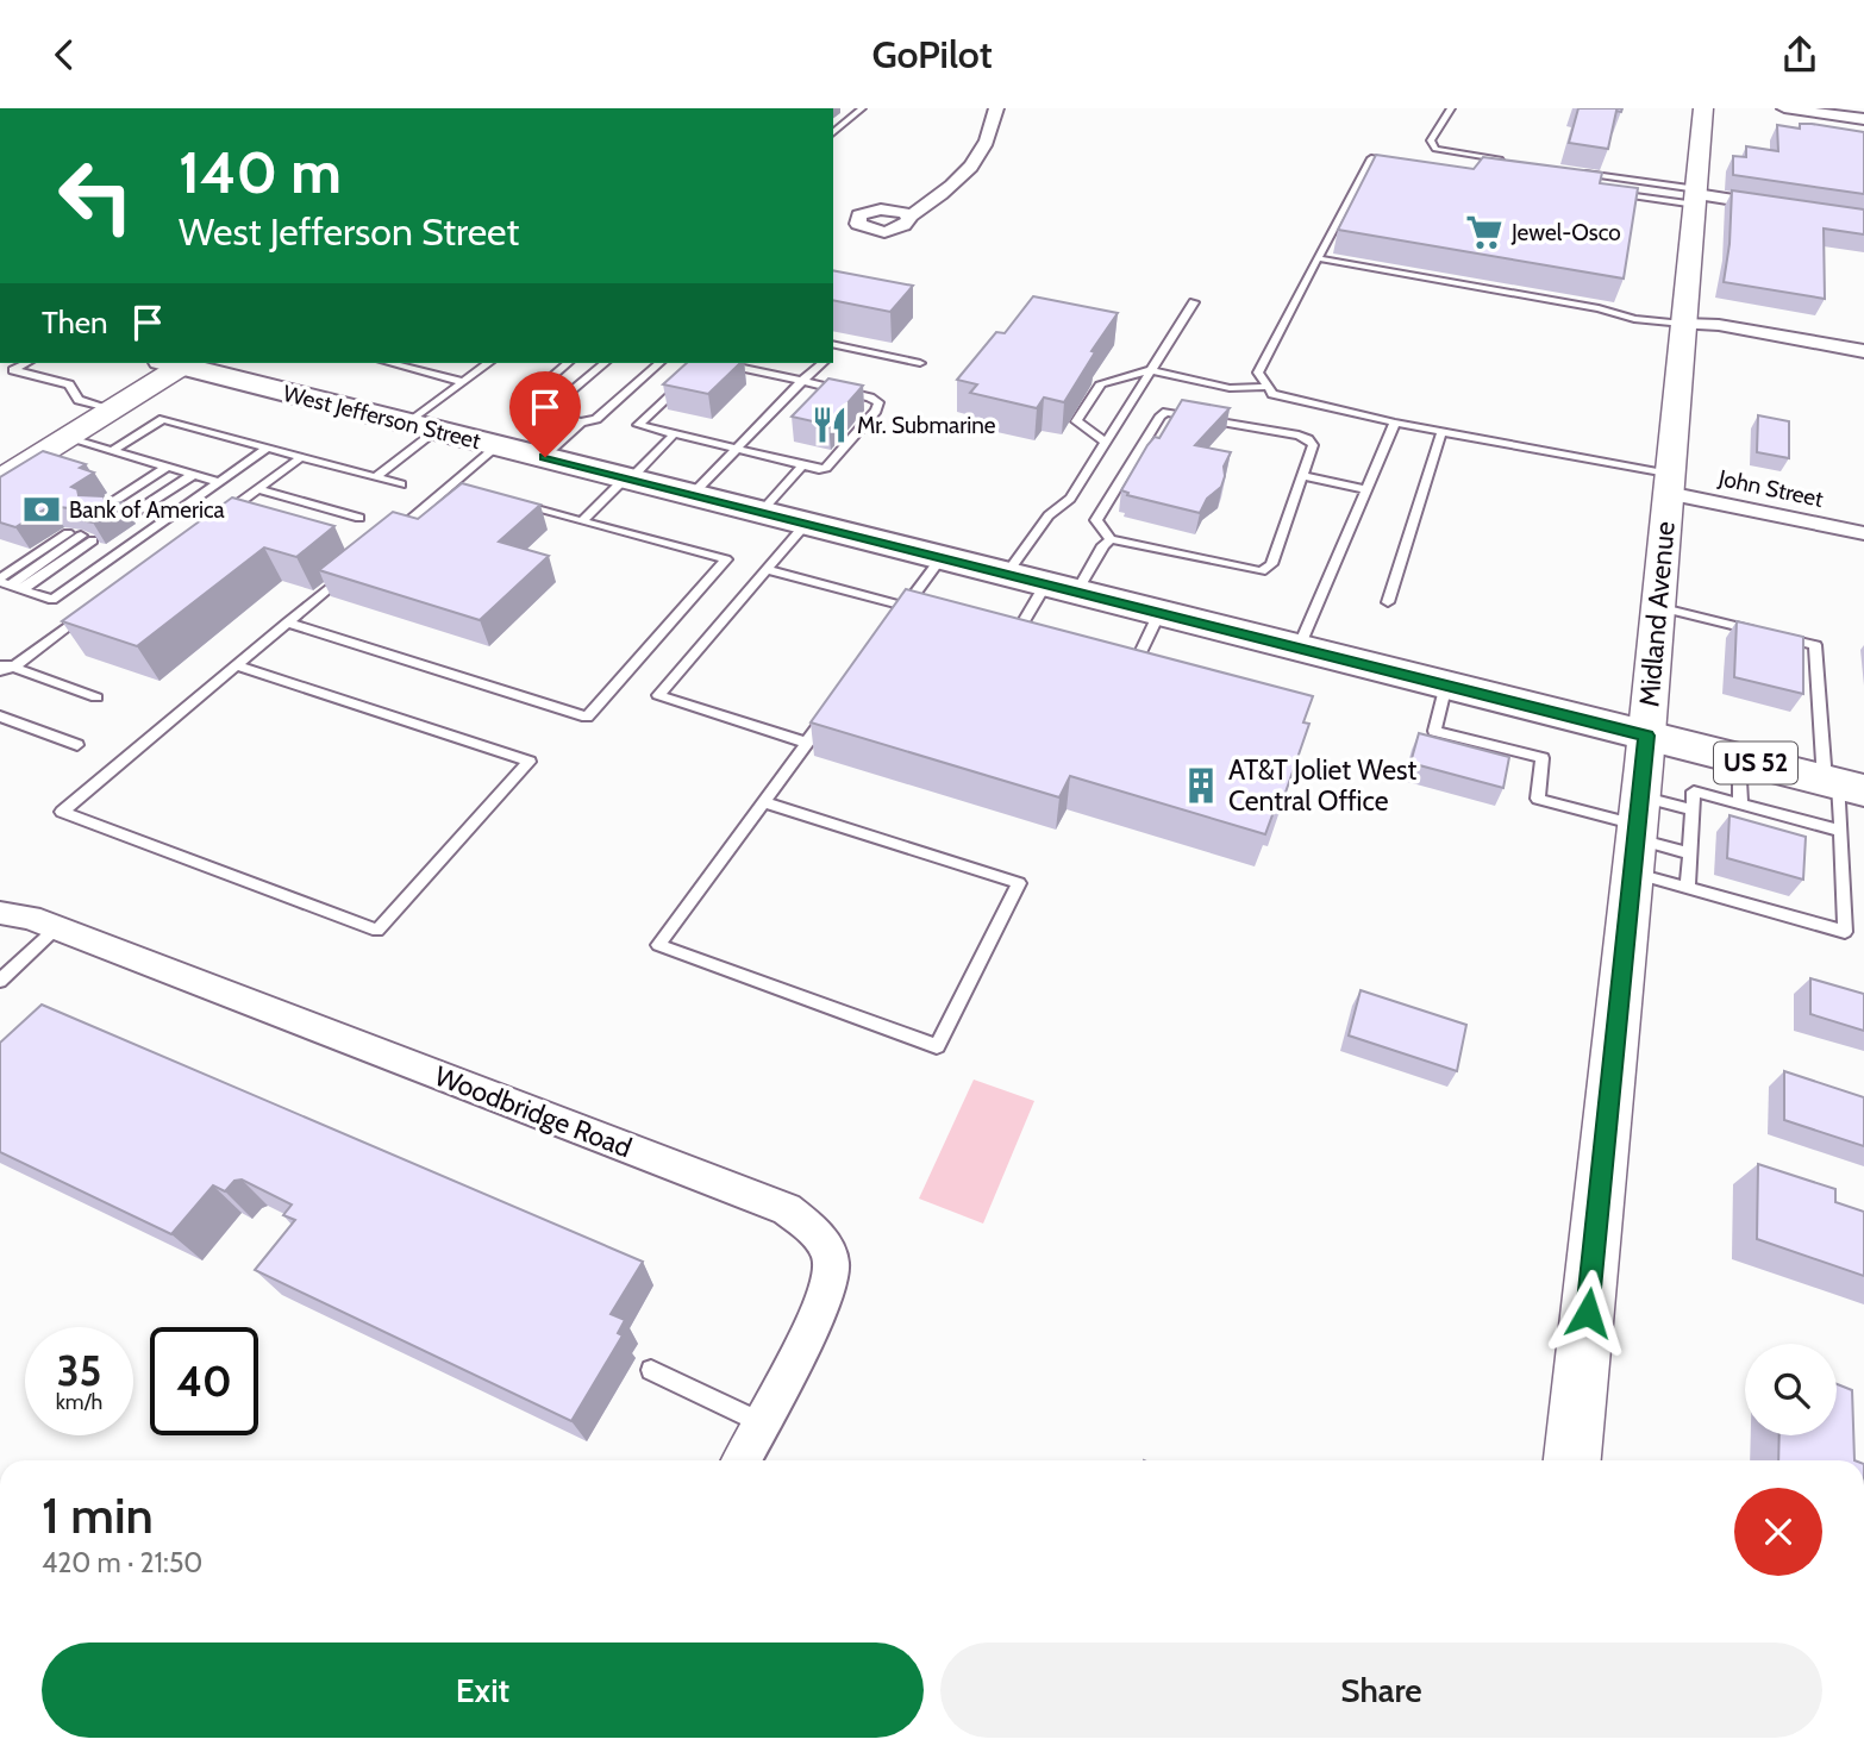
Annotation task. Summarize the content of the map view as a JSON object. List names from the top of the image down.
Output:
{
  "streets": {
    "main road": ["West Jefferson Street", "Midland Avenue", "US 52"],
    "street": ["John Street", "Woodbridge Road"]
  },
  "crossings": [
    ["West Jefferson Street", "Midland Avenue"],
    ["John Street", "Midland Avenue"]
  ],
  "places": {
    "supermarket": ["Jewel-Osco"],
    "restaurant": ["Mr. Submarine"],
    "bank": ["Bank of America"],
    "building": ["AT&T Joliet West Central Office"]
  },
  "page": {
    "header": "GoPilot",
    "turn": ["140 m", "West Jefferson Street"],
    "then": "Then",
    "speed": "35 km/h",
    "limit": "40",
    "heading": ["1 min", "420 m · 21:50"],
    "buttons": ["Exit", "Share"]
  }
}
